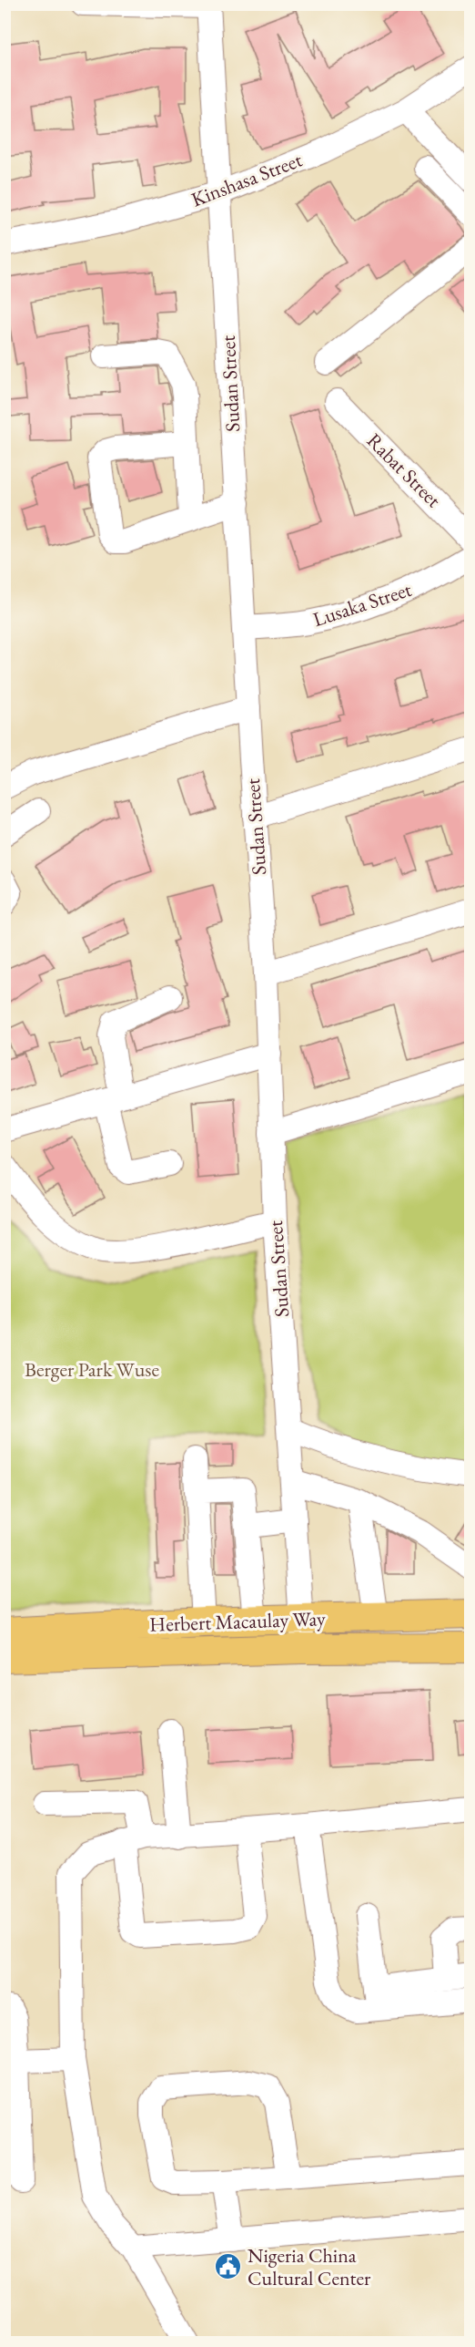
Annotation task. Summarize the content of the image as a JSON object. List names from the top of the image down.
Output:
{
  "streets": {
    "main road": ["Herbert Macaulay Way"],
    "street": [
      "Kinshasa Street",
      "Sudan Street",
      "Rabat Street",
      "Lusaka Street"
    ]
  },
  "crossings": [
    ["Kinshasa Street", "Sudan Street"],
    ["Sudan Street", "Lusaka Street"],
    ["Sudan Street", "Herbert Macaulay Way"]
  ],
  "parks": ["Berger Park Wuse"],
  "places": {
    "public building": ["Nigeria China Cultural Center"]
  }
}
